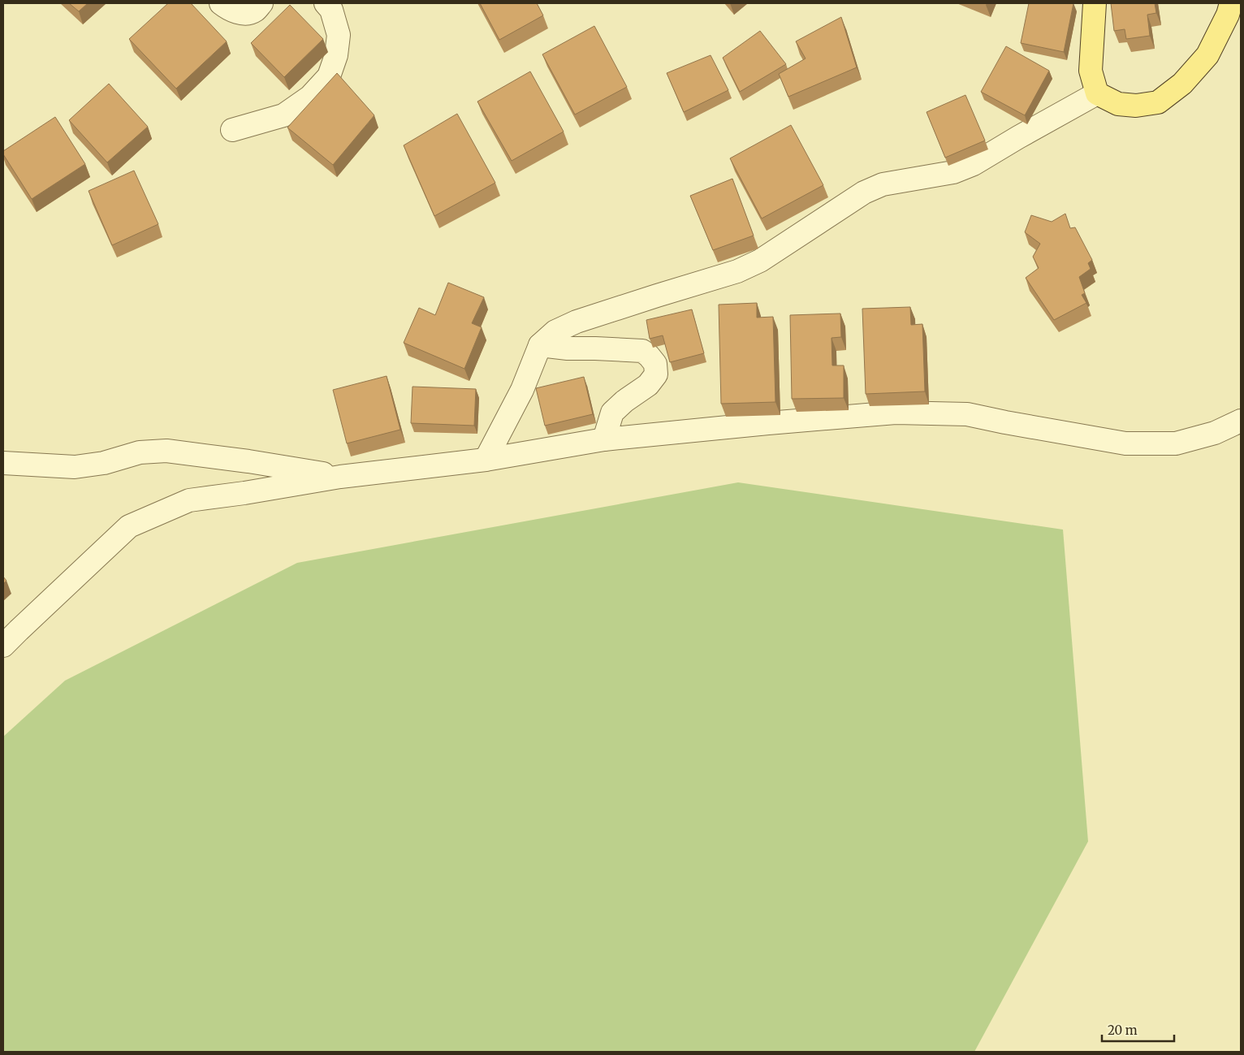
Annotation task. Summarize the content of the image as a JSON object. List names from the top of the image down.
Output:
{
  "scale_bar": "20 m"
}
